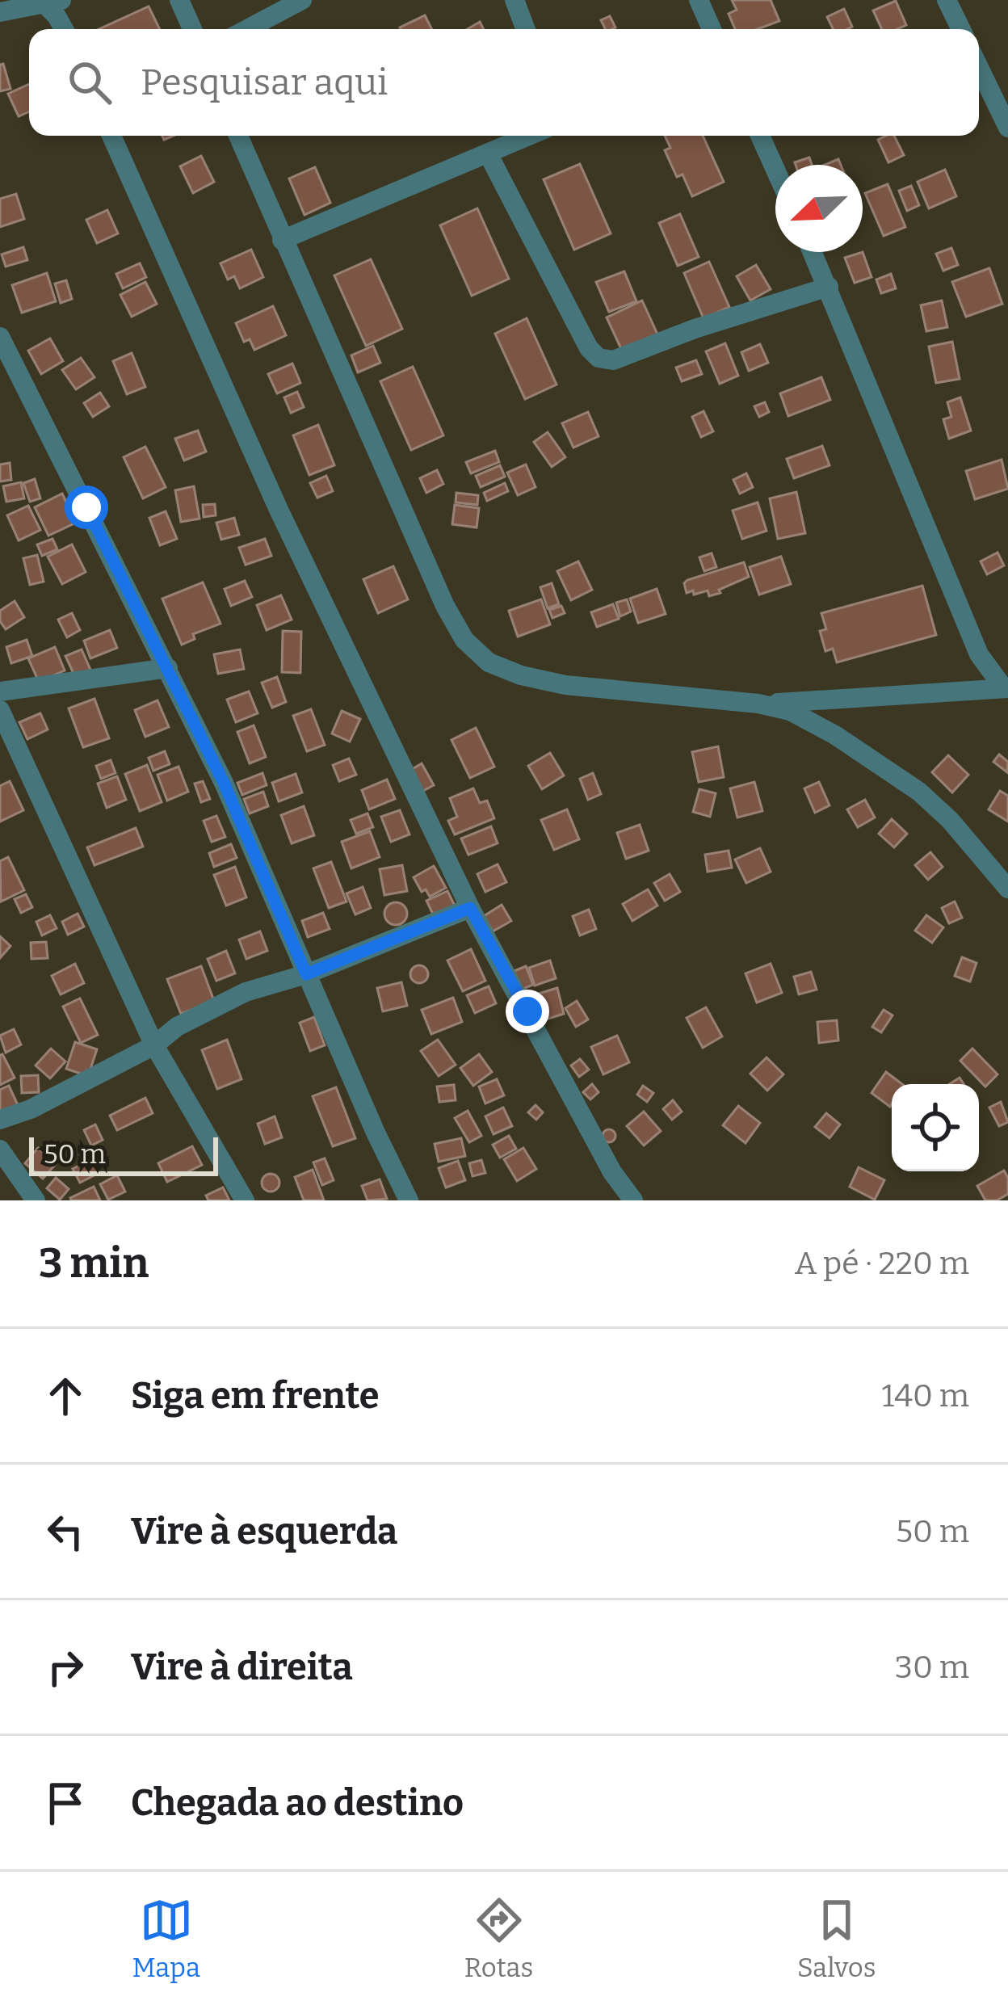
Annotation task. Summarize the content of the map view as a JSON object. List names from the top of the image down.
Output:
{
  "scale_bar": "50 m",
  "north": "bottom left",
  "page": {
    "search": "Pesquisar aqui",
    "scale": "50 m",
    "heading": ["3 min", "A pé · 220 m"],
    "list": [
      ["Siga em frente", "140 m"],
      ["Vire à esquerda", "50 m"],
      ["Vire à direita", "30 m"],
      "Chegada ao destino"
    ],
    "nav": ["Mapa", "Rotas", "Salvos"]
  }
}
